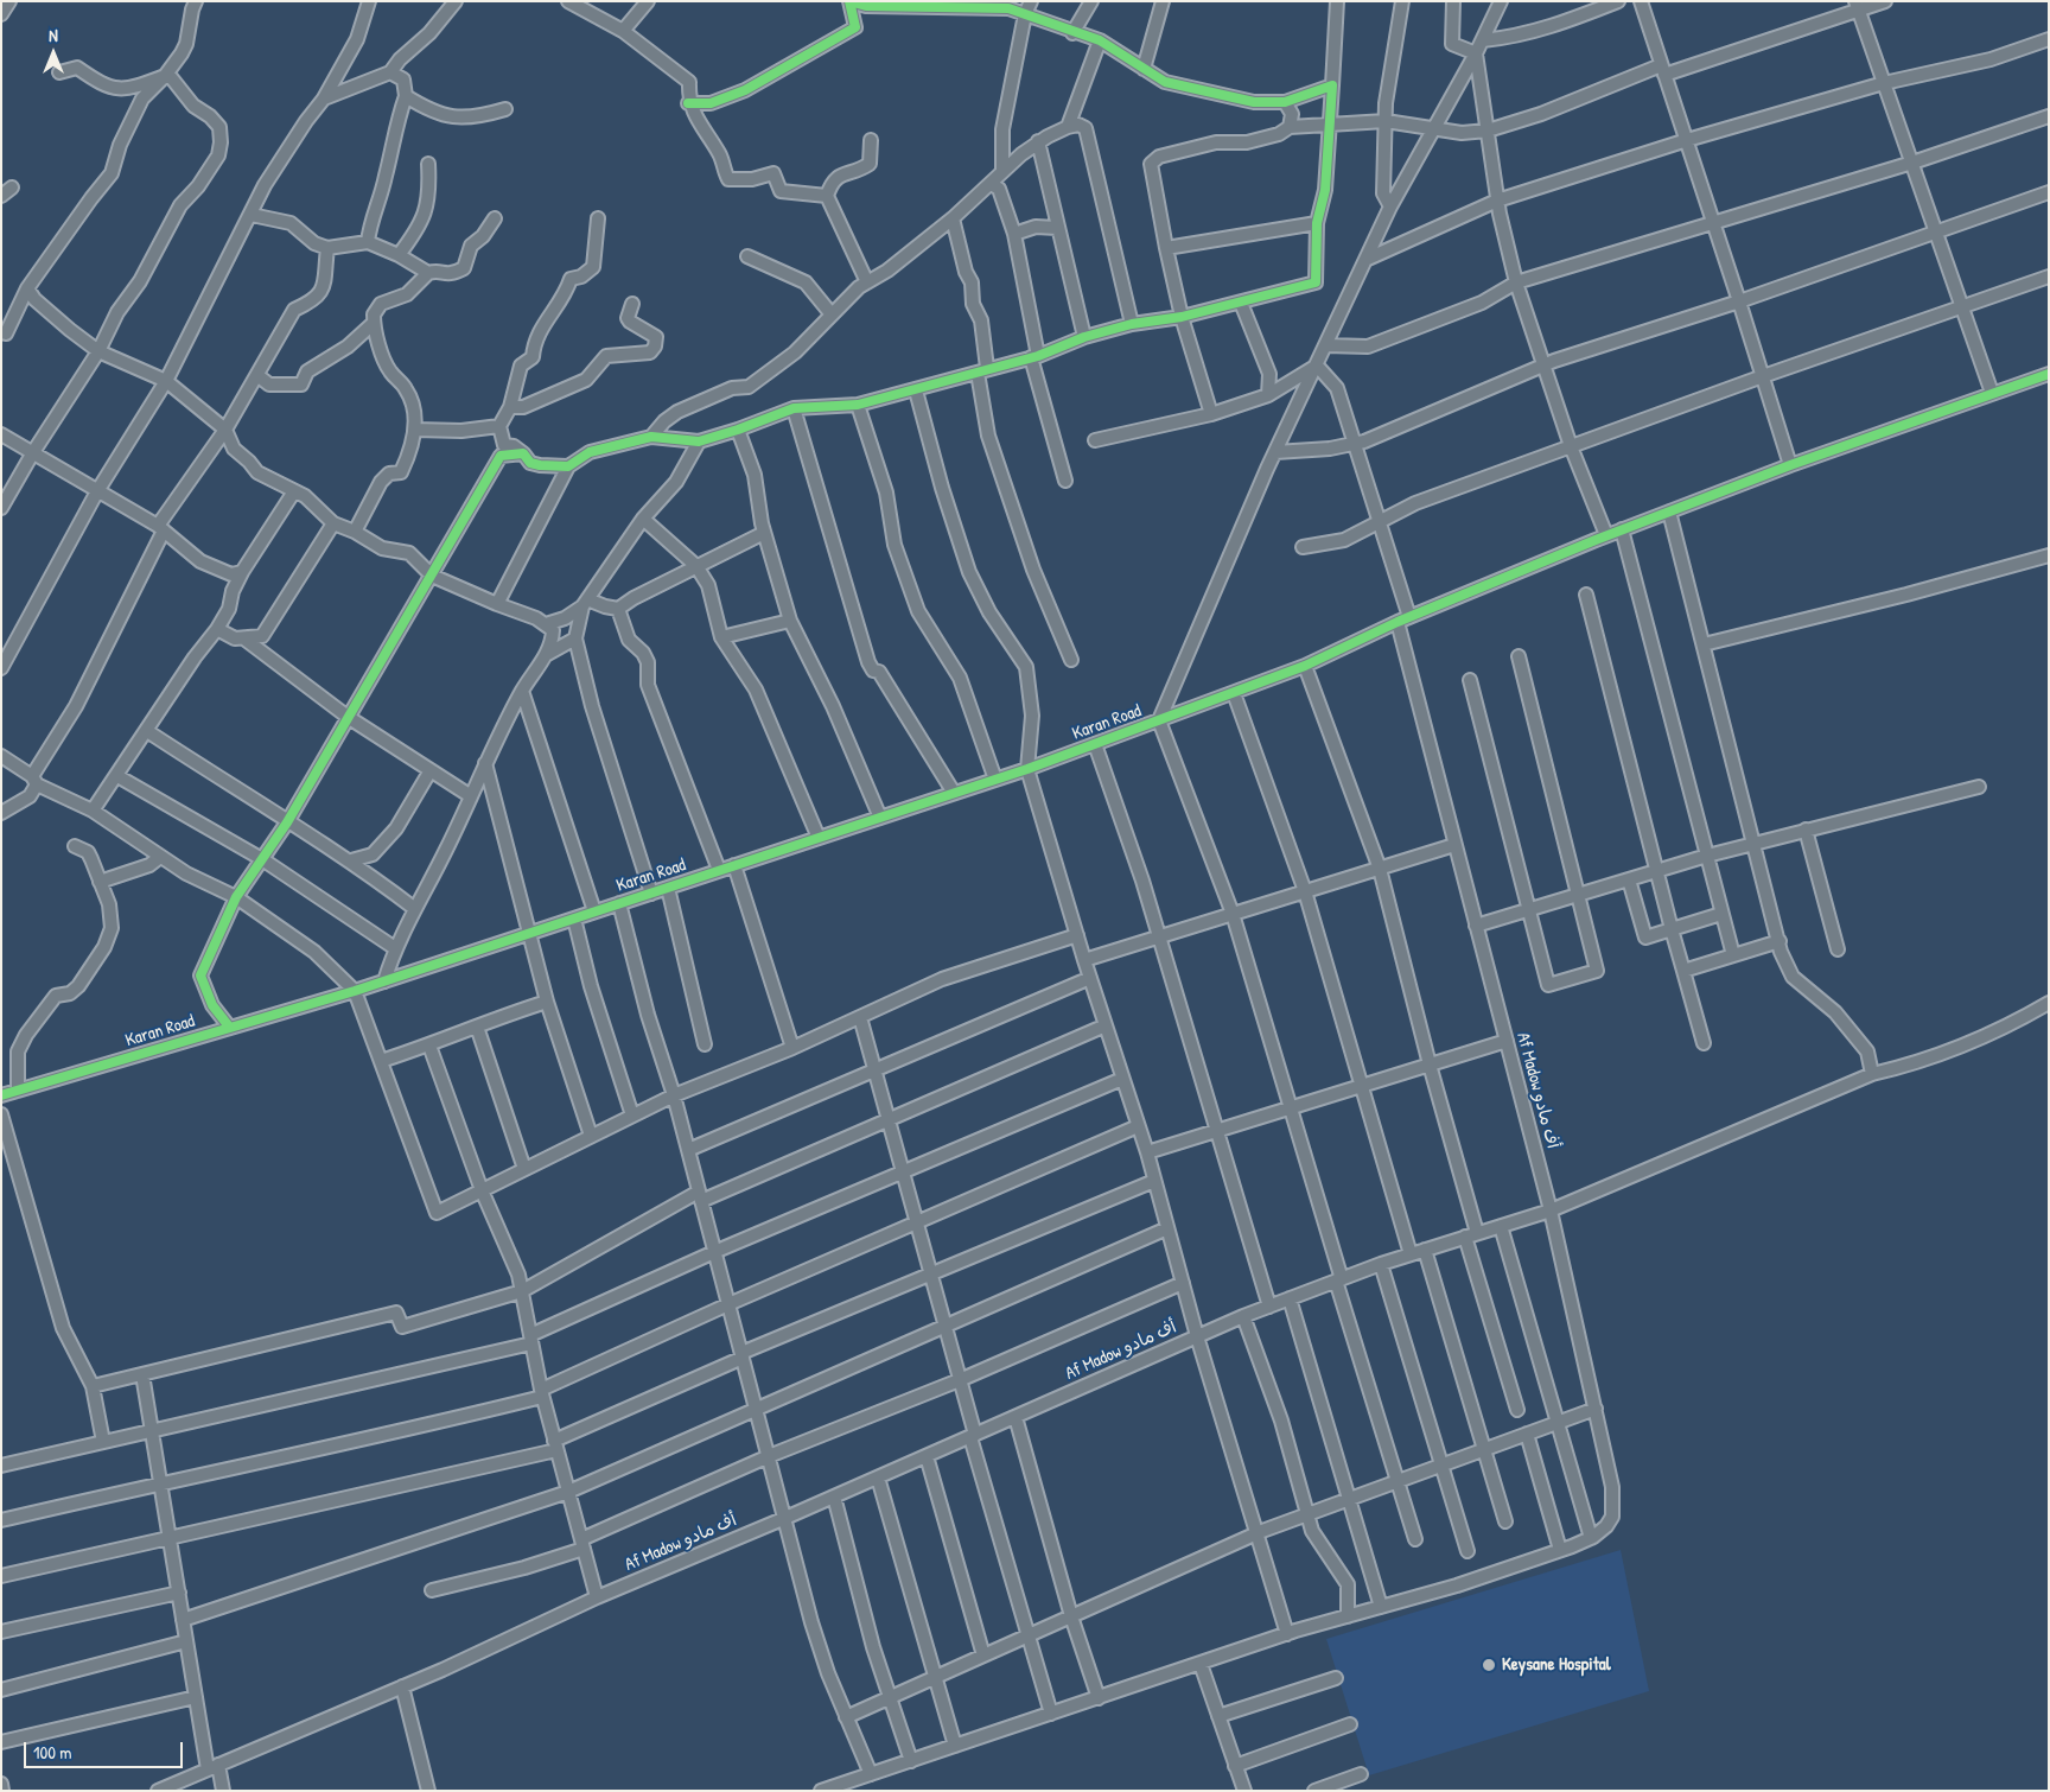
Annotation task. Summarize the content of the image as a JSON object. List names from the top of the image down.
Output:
{
  "streets": {
    "street": ["Karan Road", "Af Madow أف مادو"]
  },
  "crossings": [
    ["Karan Road", "Af Madow أف مادو"]
  ],
  "places": ["Keysane Hospital"],
  "scale_bar": "100 m",
  "north": "top"
}
